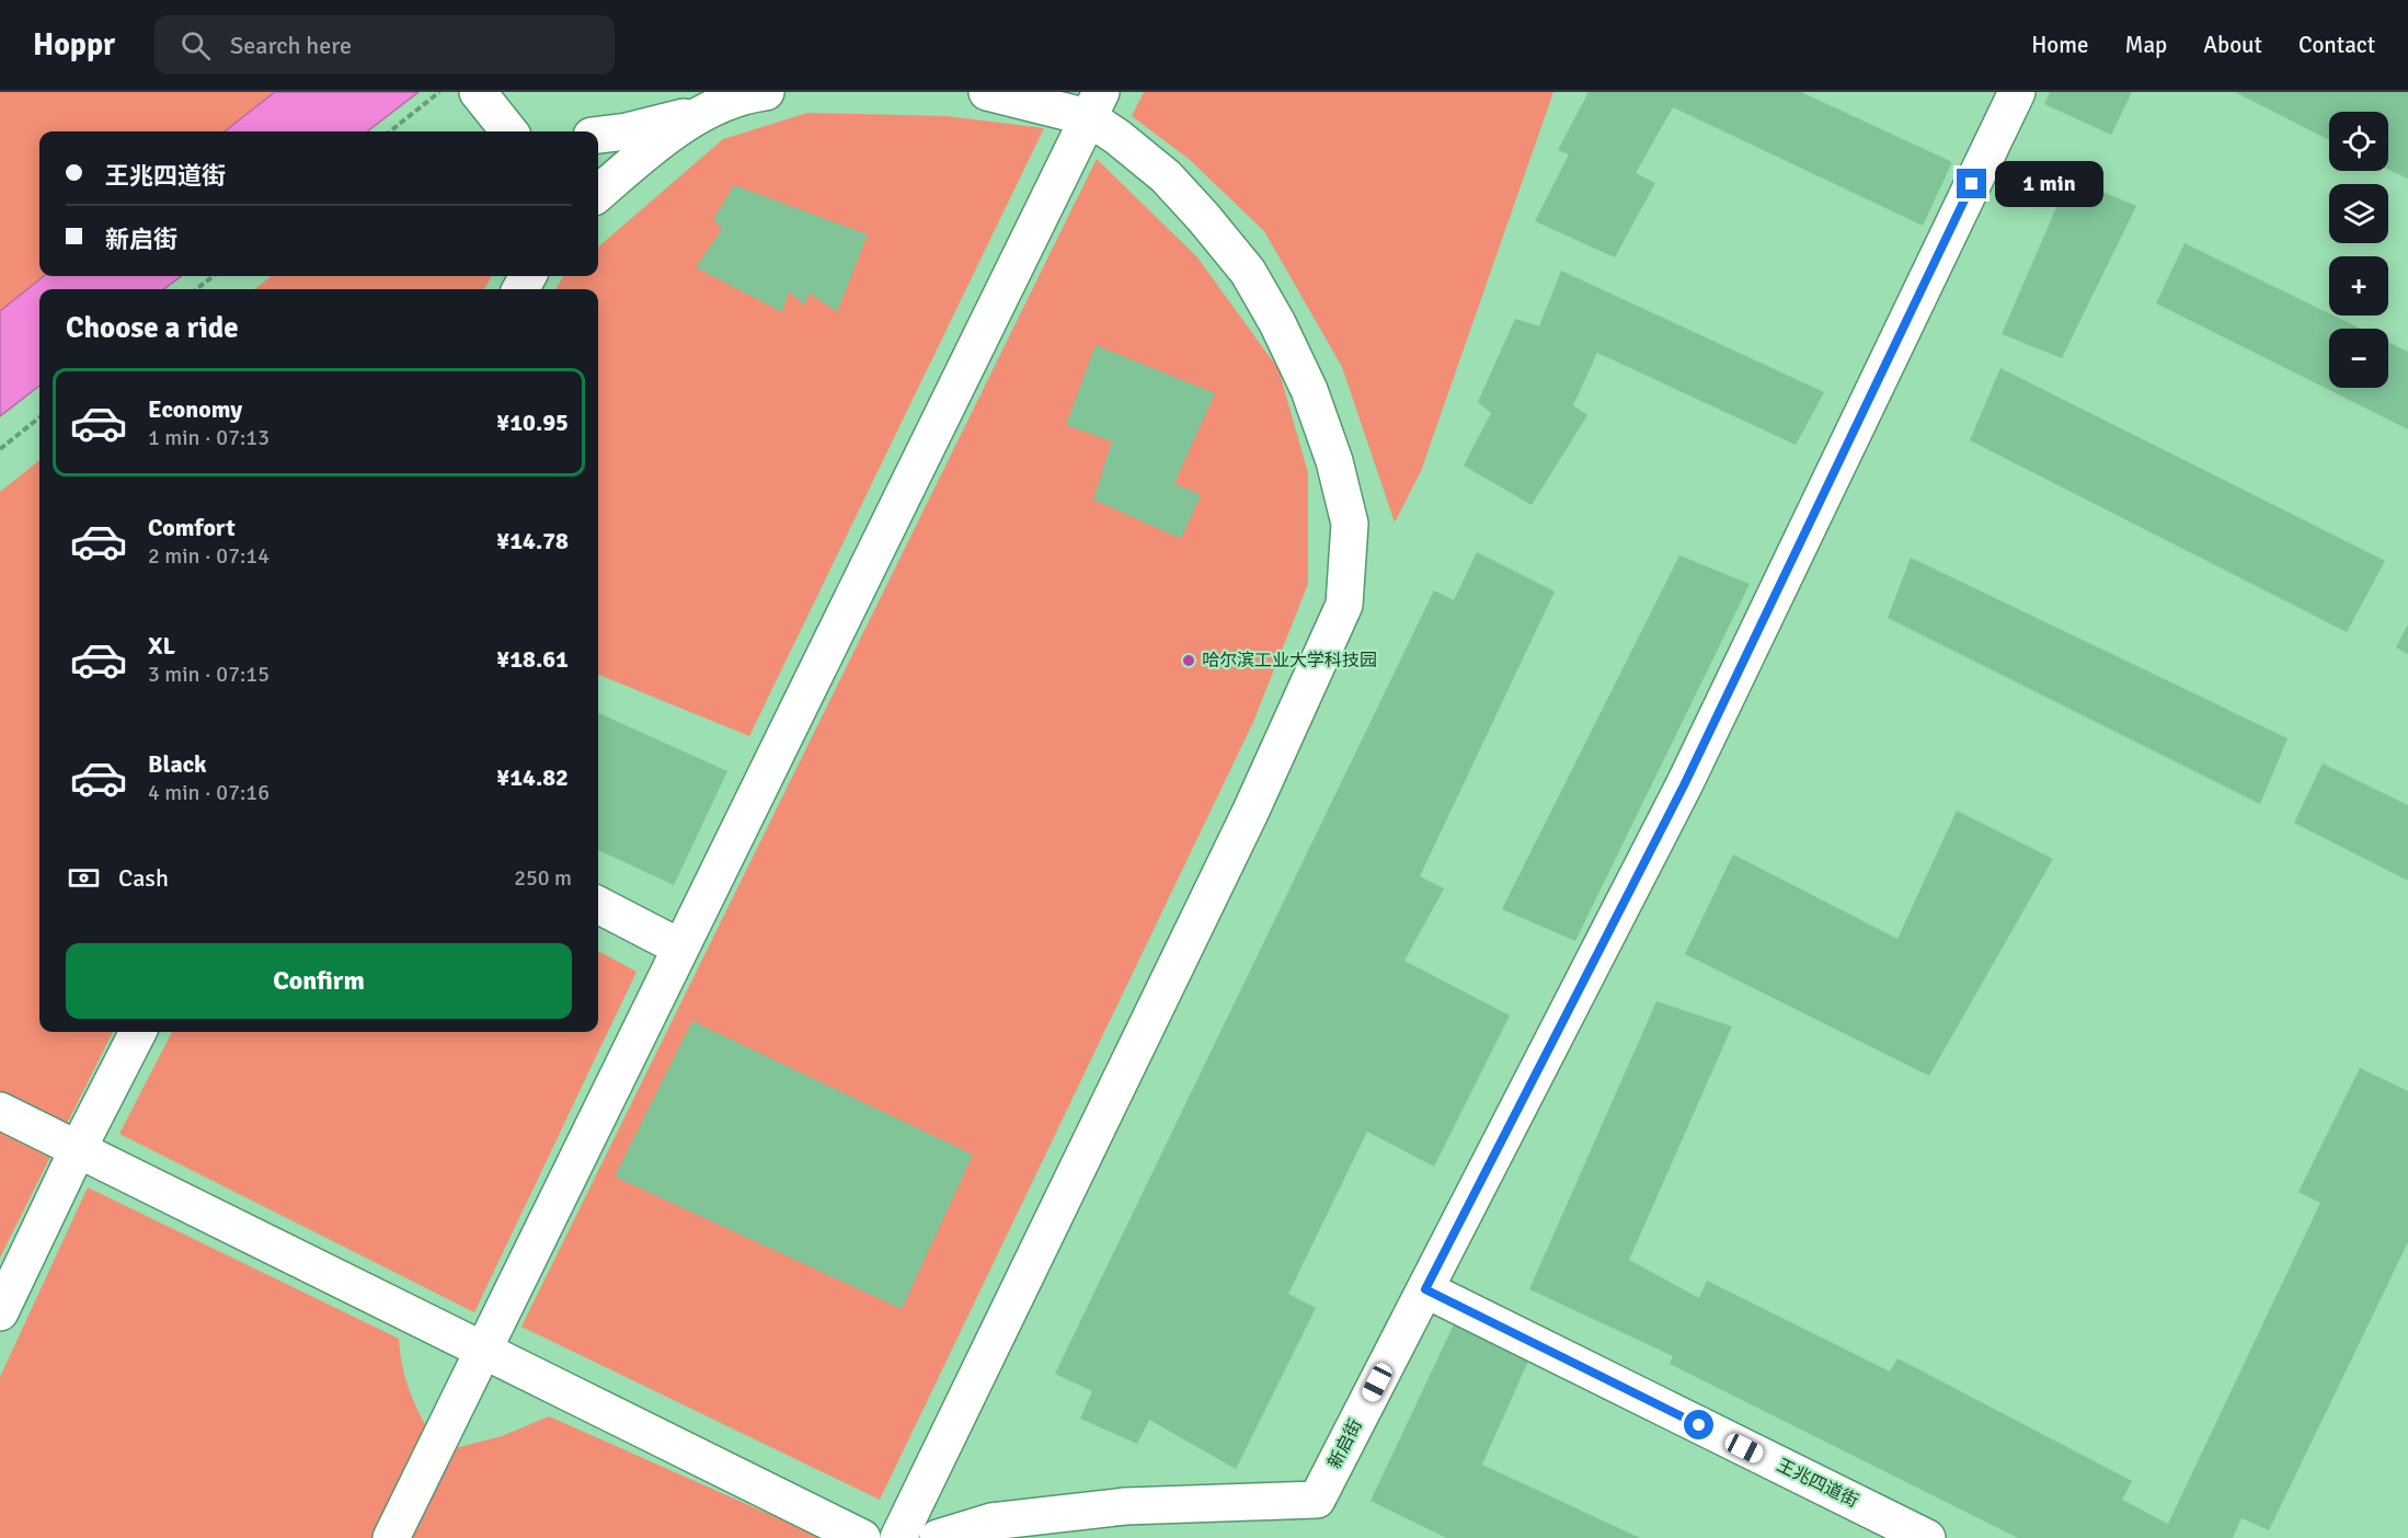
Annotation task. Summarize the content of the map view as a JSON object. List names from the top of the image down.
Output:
{
  "streets": {
    "street": ["新启街", "王兆四道街"]
  },
  "crossings": [
    ["新启街", "王兆四道街"]
  ],
  "places": ["哈尔滨工业大学科技园"],
  "page": {
    "header": "Hoppr",
    "search": "Search here",
    "nav": [
      "Home",
      "Map",
      "About",
      "Contact"
    ],
    "map_buttons": ["+", "−"],
    "banner": ["王兆四道街", "新启街"],
    "bubble": "1 min",
    "heading": "Choose a ride",
    "list": [
      {
        "name": "Economy",
        "note": "1 min · 07:13",
        "value": "¥10.95"
      },
      {
        "name": "Comfort",
        "note": "2 min · 07:14",
        "value": "¥14.78"
      },
      {
        "name": "XL",
        "note": "3 min · 07:15",
        "value": "¥18.61"
      },
      {
        "name": "Black",
        "note": "4 min · 07:16",
        "value": "¥14.82"
      }
    ],
    "pay": ["Cash", "250 m"],
    "buttons": "Confirm"
  }
}
